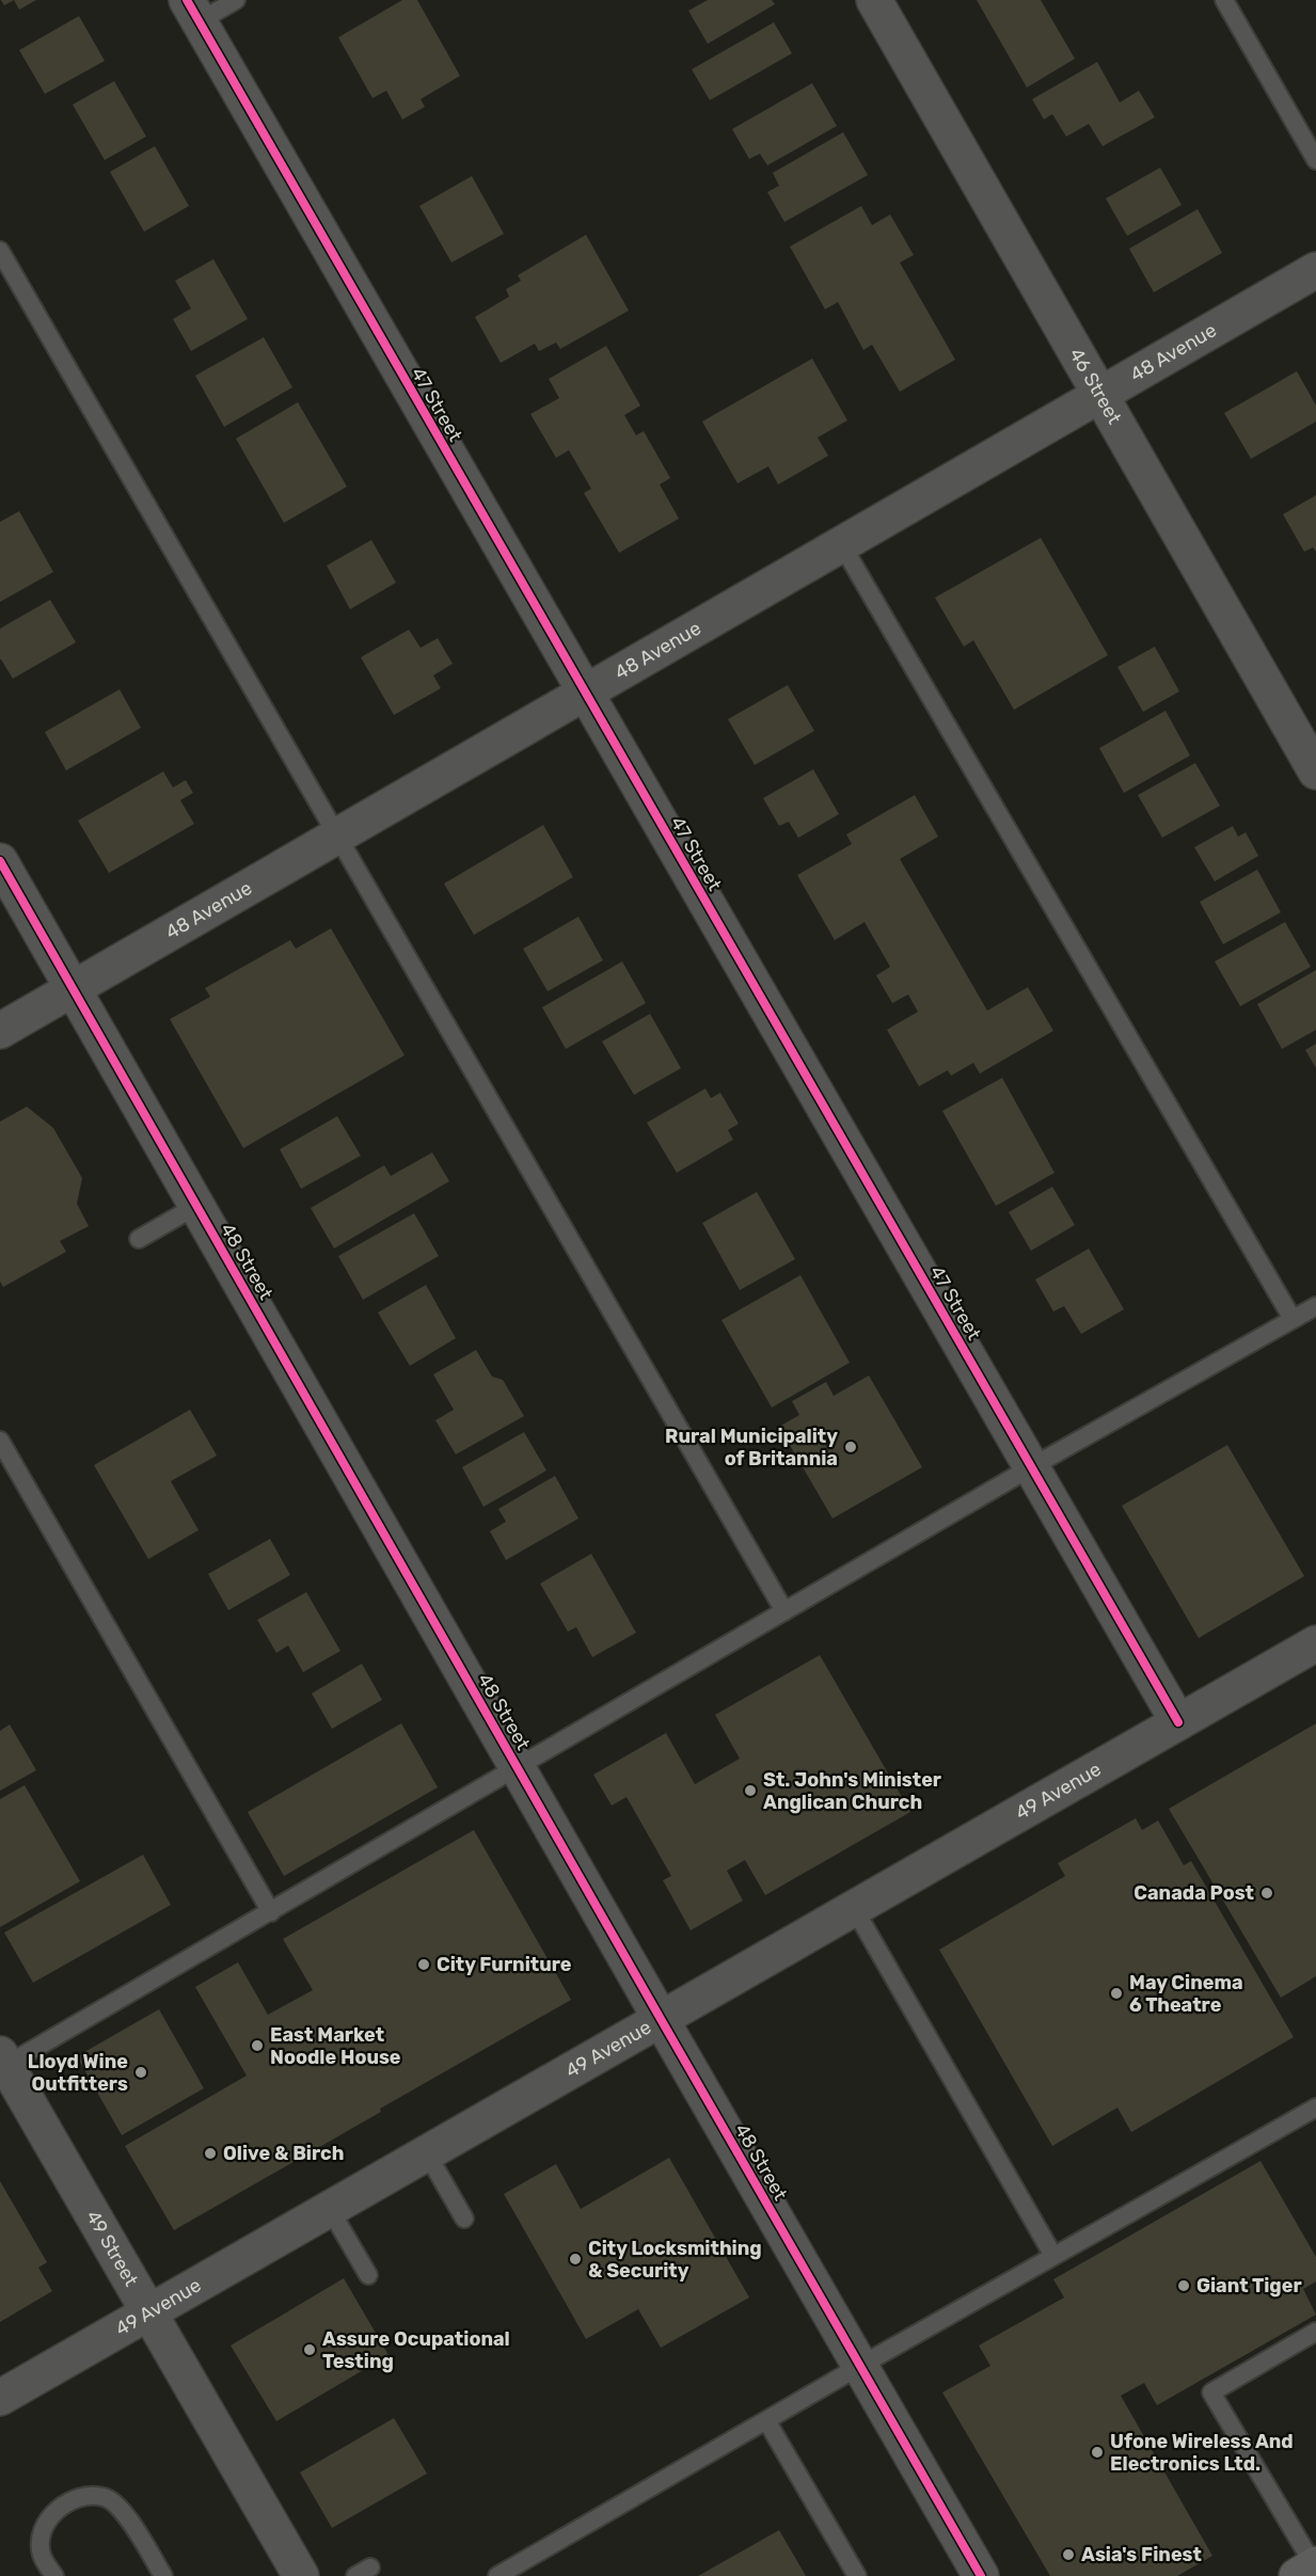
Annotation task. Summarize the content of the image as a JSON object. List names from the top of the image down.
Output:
{
  "streets": {
    "street": [
      "48 Avenue",
      "46 Street",
      "47 Street",
      "48 Street",
      "49 Avenue",
      "49 Street"
    ]
  },
  "crossings": [
    ["48 Avenue", "46 Street"],
    ["48 Avenue", "47 Street"],
    ["48 Avenue", "48 Street"],
    ["47 Street", "49 Avenue"],
    ["48 Street", "49 Avenue"],
    ["49 Avenue", "49 Street"]
  ],
  "places": [
    "Rural Municipality of Britannia",
    "St. John's Minister Anglican Church",
    "Canada Post",
    "City Furniture",
    "May Cinema 6 Theatre",
    "East Market Noodle House",
    "Lloyd Wine Outfitters",
    "Olive & Birch",
    "City Locksmithing & Security",
    "Giant Tiger",
    "Assure Ocupational Testing",
    "Ufone Wireless And Electronics Ltd.",
    "Asia's Finest"
  ]
}
